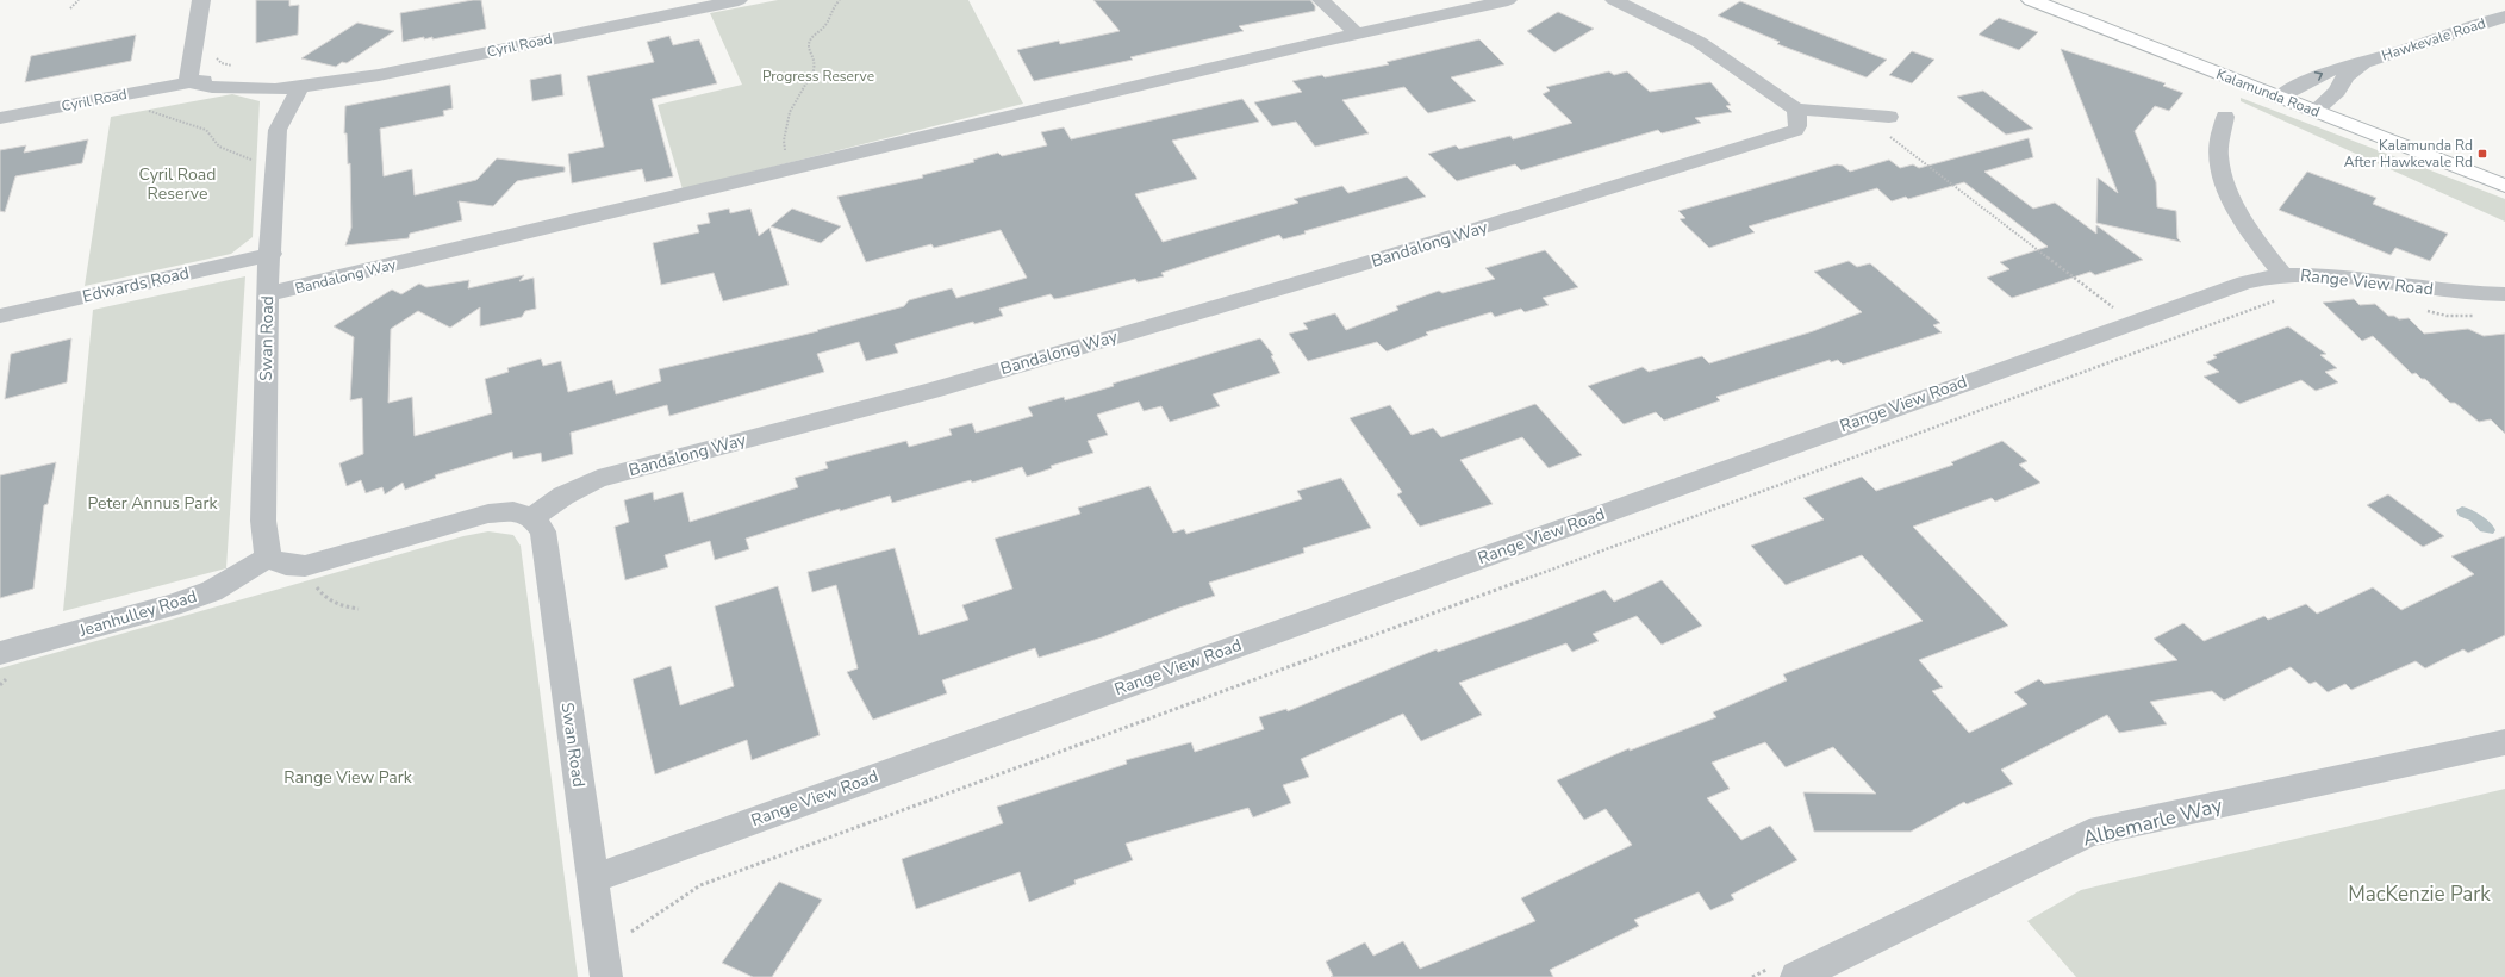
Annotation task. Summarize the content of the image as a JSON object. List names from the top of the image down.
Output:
{
  "streets": {
    "main road": ["Kalamunda Road"],
    "street": [
      "Hawkevale Road",
      "Cyril Road",
      "Bandalong Way",
      "Range View Road",
      "Edwards Road",
      "Swan Road",
      "Jeanhulley Road",
      "Albemarle Way"
    ]
  },
  "crossings": [
    ["Hawkevale Road", "Kalamunda Road"],
    ["Cyril Road", "Swan Road"],
    ["Bandalong Way", "Swan Road"],
    ["Range View Road", "Swan Road"],
    ["Edwards Road", "Swan Road"],
    ["Swan Road", "Jeanhulley Road"]
  ],
  "parks": [
    "Progress Reserve",
    "Cyril Road Reserve",
    "Peter Annus Park",
    "Range View Park",
    "MacKenzie Park"
  ],
  "places": {
    "transit": ["Kalamunda Rd After Hawkevale Rd"]
  }
}
